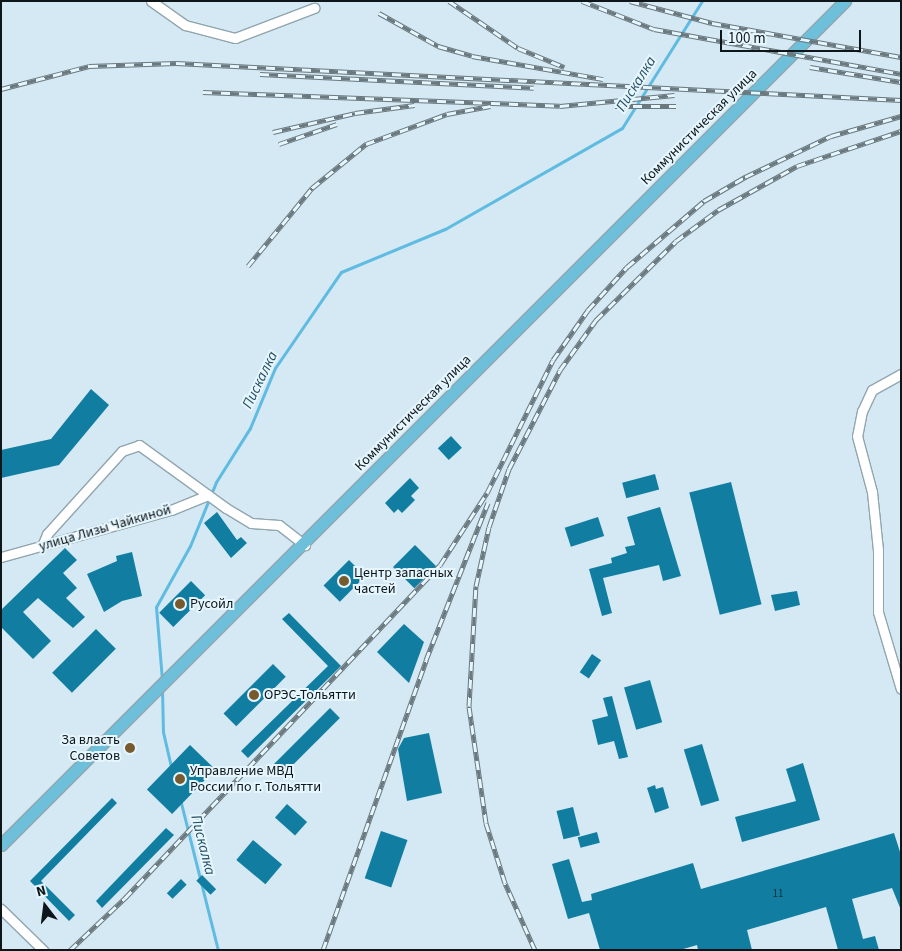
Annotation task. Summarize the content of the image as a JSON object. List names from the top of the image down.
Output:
{
  "streets": {
    "main road": ["Коммунистическая улица"],
    "street": ["улица Лизы Чайкиной"]
  },
  "water": ["Пискалка"],
  "places": [
    "Центр запасных частей",
    "Русойл",
    "ОРЭС-Тольятти",
    "За власть Советов",
    "Управление МВД России по г. Тольятти"
  ],
  "house_numbers": ["11"],
  "scale_bar": "100 m",
  "north": "top"
}
